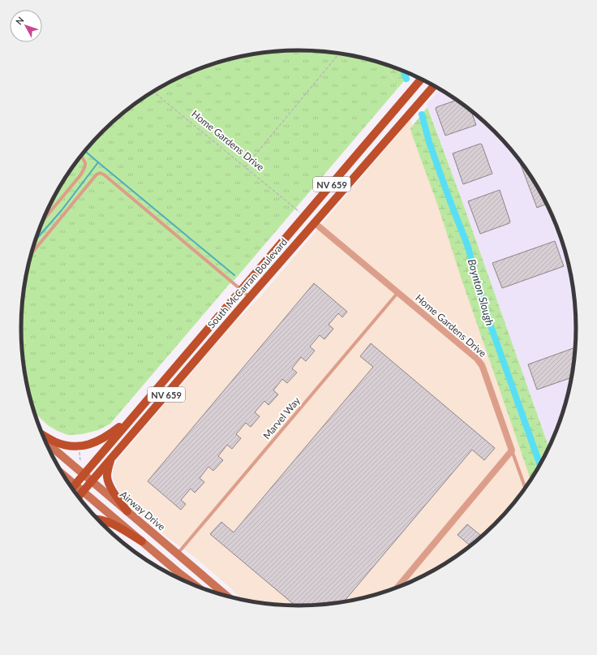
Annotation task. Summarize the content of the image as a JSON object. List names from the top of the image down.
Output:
{
  "streets": {
    "main road": ["NV 659", "South McCarran Boulevard", "Airway Drive"],
    "street": ["Home Gardens Drive"],
    "lane": ["Marvel Way"]
  },
  "crossings": [
    ["Home Gardens Drive", "South McCarran Boulevard"],
    ["Home Gardens Drive", "Marvel Way"],
    ["South McCarran Boulevard", "Airway Drive"],
    ["Marvel Way", "Airway Drive"]
  ],
  "water": ["Boynton Slough"],
  "north": "top left"
}
